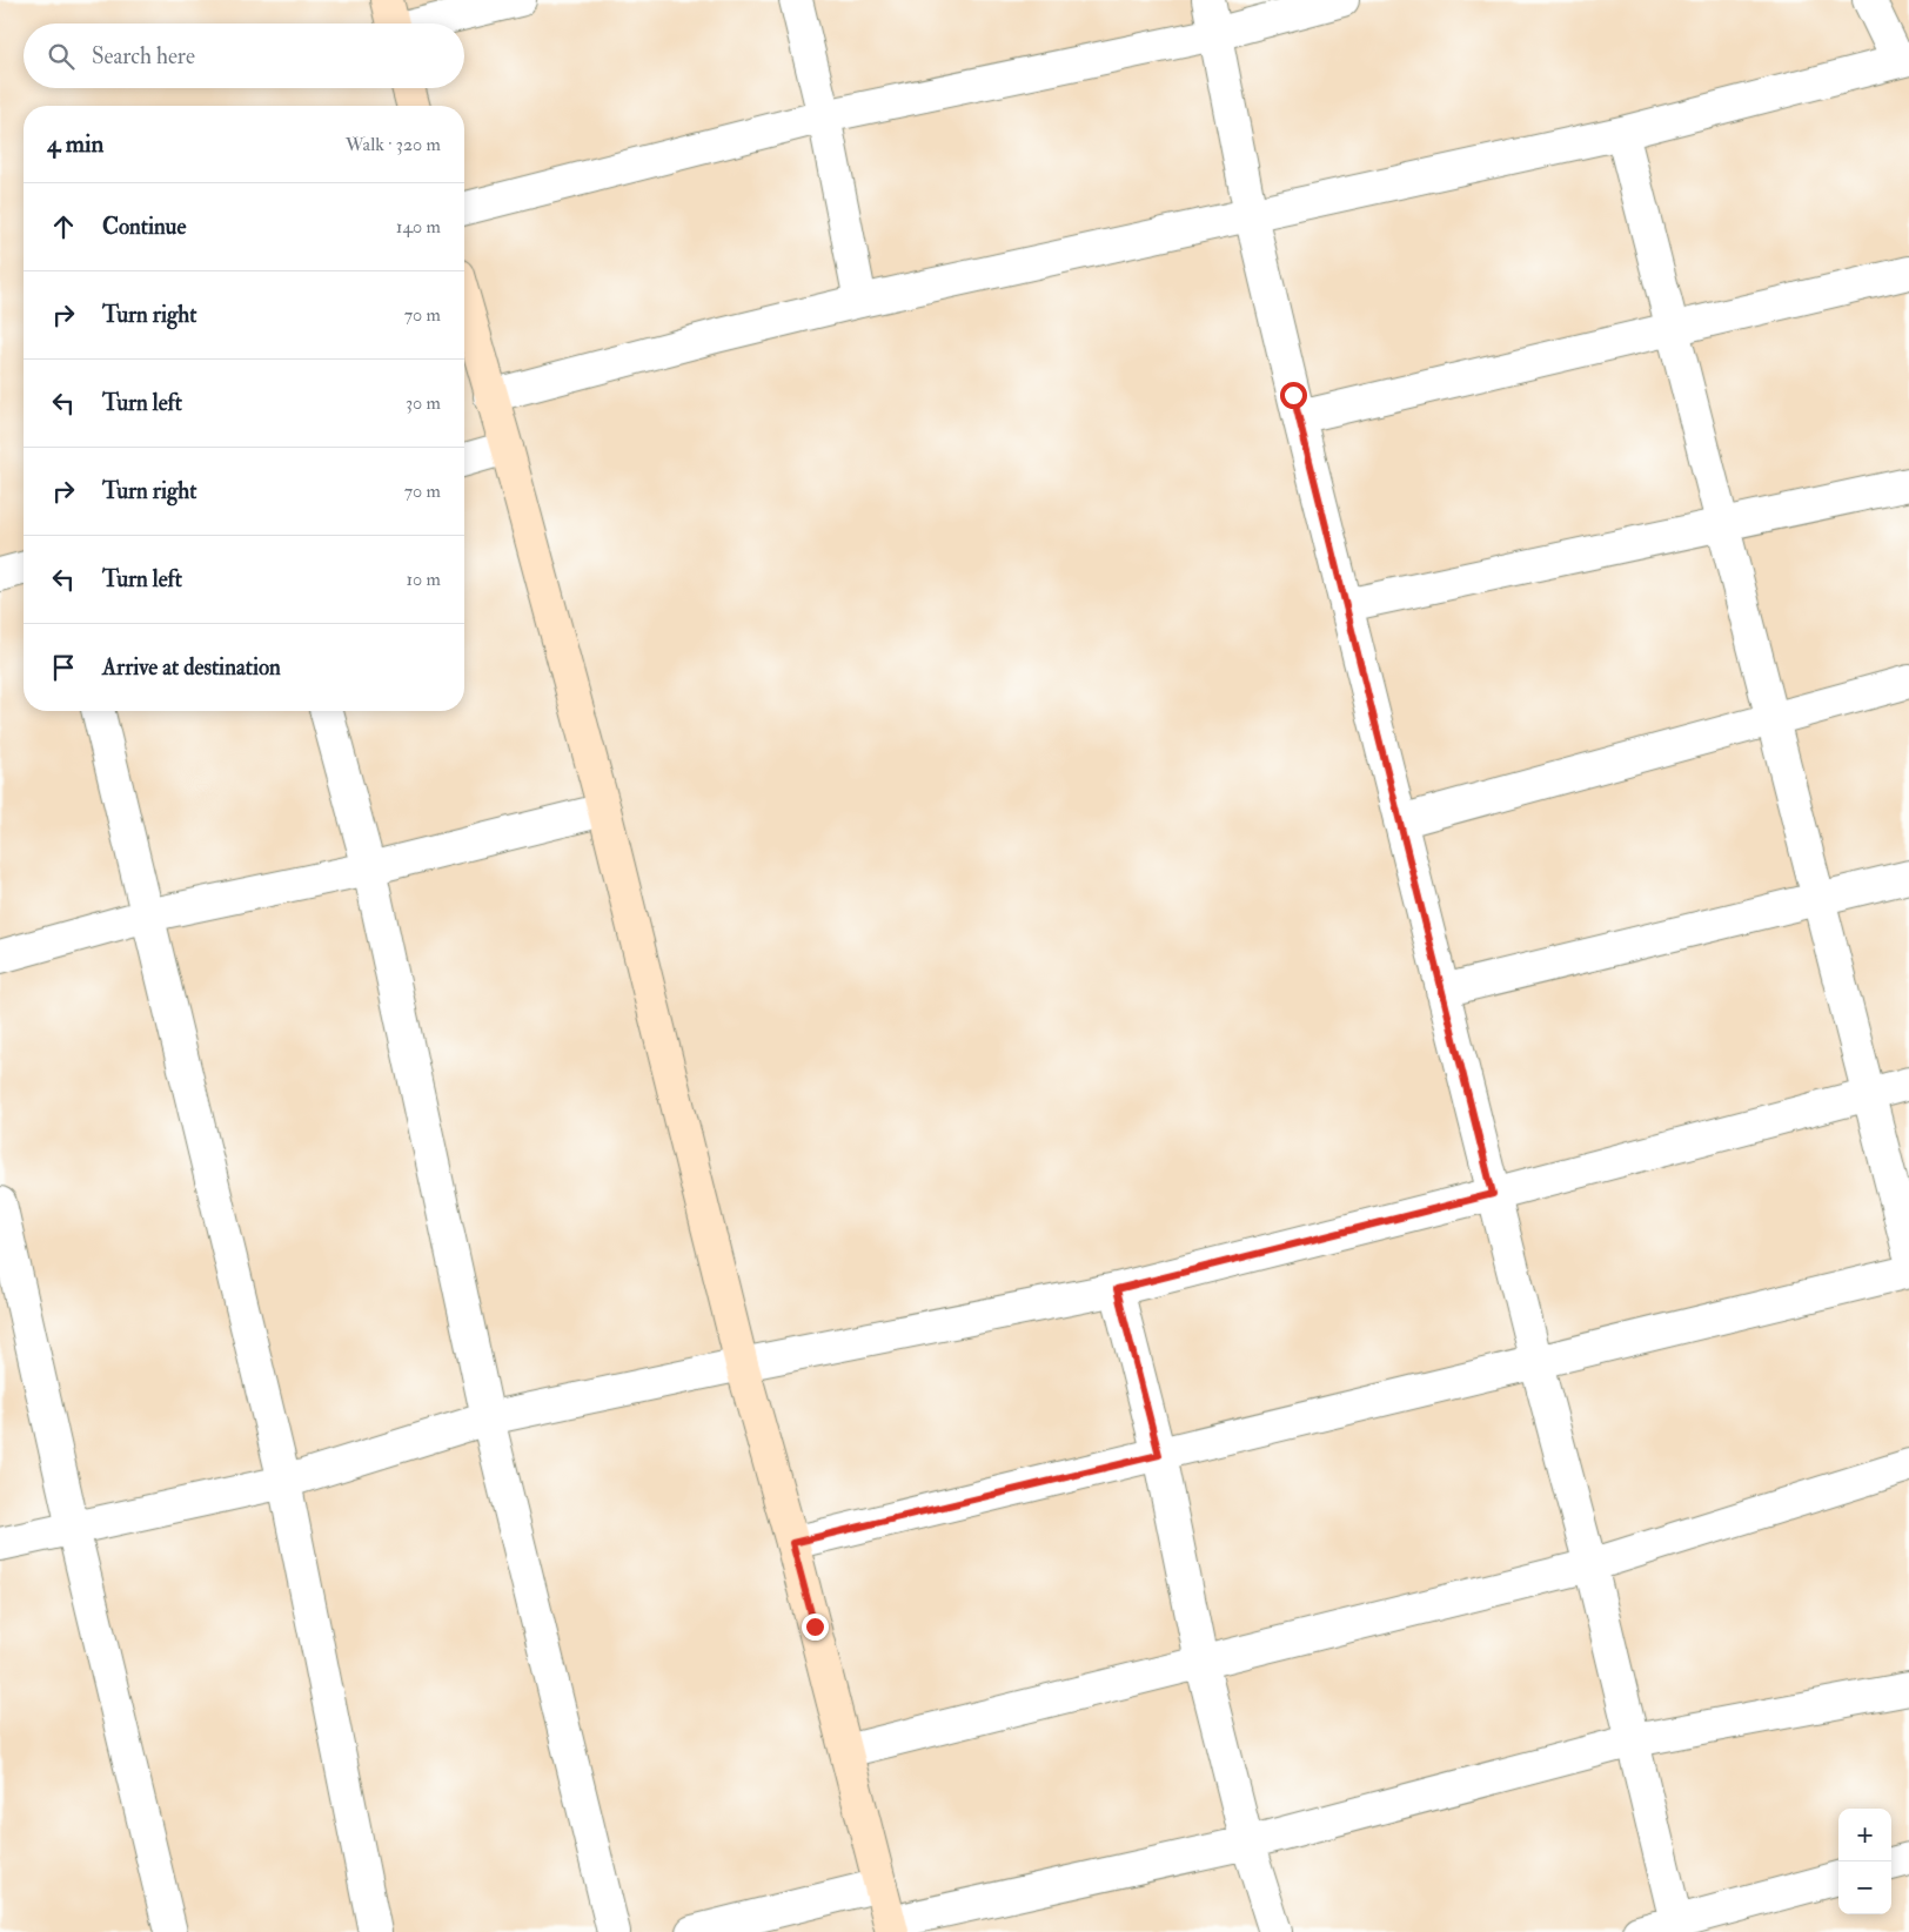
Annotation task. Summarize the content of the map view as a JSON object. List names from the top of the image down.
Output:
{
  "page": {
    "search": "Search here",
    "heading": ["4 min", "Walk · 320 m"],
    "list": [
      ["Continue", "140 m"],
      ["Turn right", "70 m"],
      ["Turn left", "30 m"],
      ["Turn right", "70 m"],
      ["Turn left", "10 m"],
      "Arrive at destination"
    ],
    "map_buttons": ["+", "−"]
  }
}
